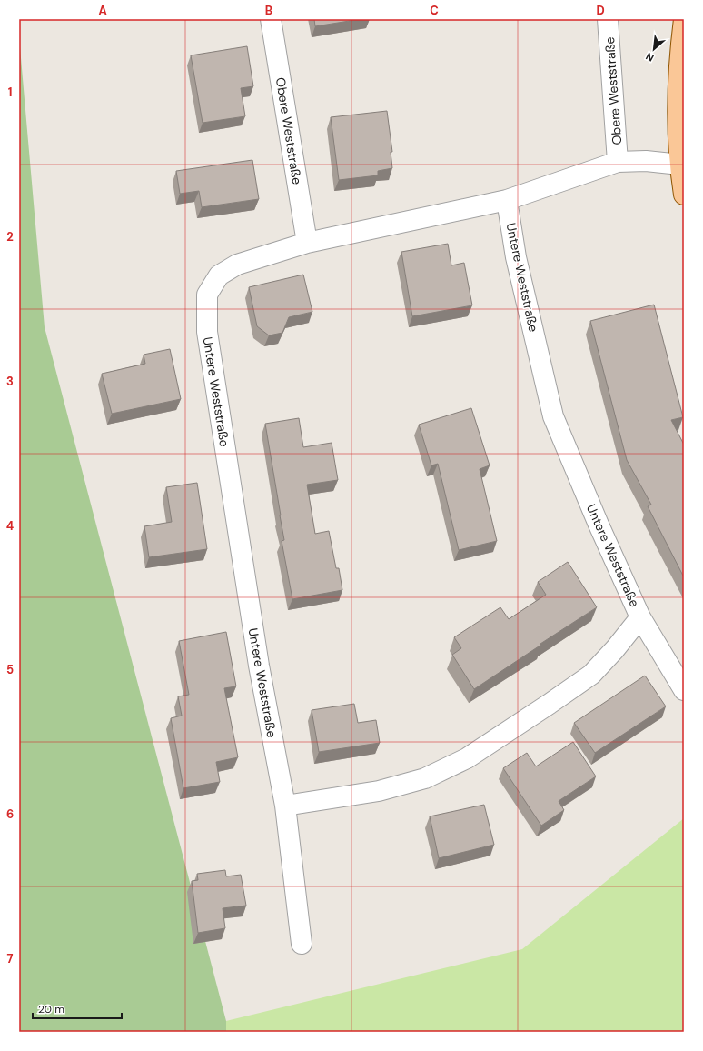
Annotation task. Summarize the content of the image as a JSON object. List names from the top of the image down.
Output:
{
  "streets": {
    "street": ["Obere Weststraße", "Untere Weststraße"]
  },
  "crossings": [
    ["Obere Weststraße", "Untere Weststraße"]
  ],
  "scale_bar": "20 m",
  "north": "bottom left",
  "grid": {
    "columns": [
      "A",
      "B",
      "C",
      "D"
    ],
    "rows": [
      "1",
      "2",
      "3",
      "4",
      "5",
      "6",
      "7"
    ]
  }
}
